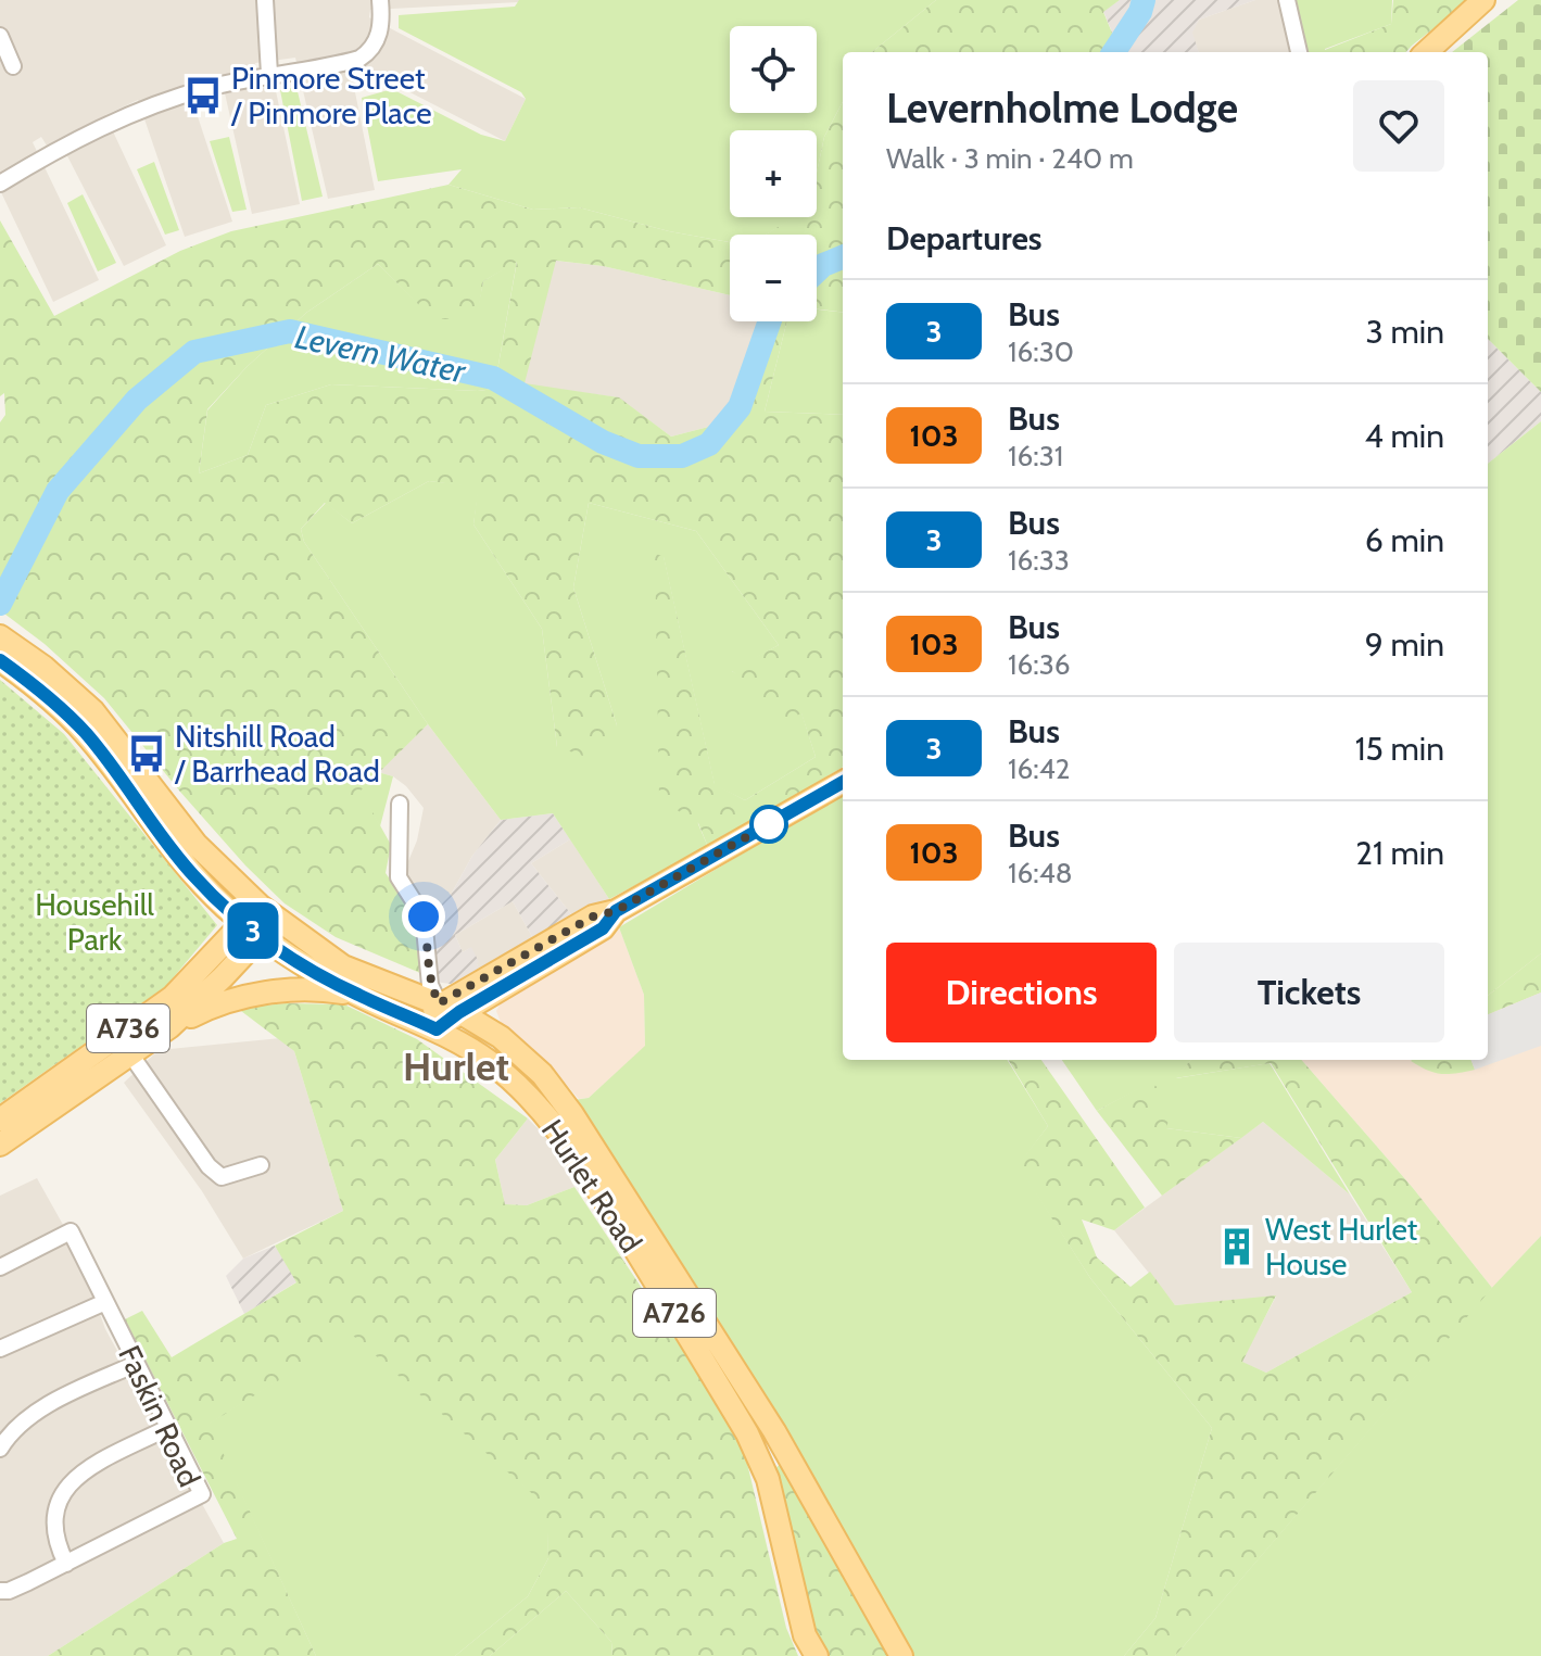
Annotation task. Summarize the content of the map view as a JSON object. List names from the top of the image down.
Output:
{
  "streets": {
    "main road": ["A736", "Hurlet Road", "A726"],
    "street": ["Faskin Road"]
  },
  "crossings": [
    ["A736", "Hurlet Road"],
    ["A736", "A726"],
    ["Hurlet Road", "A726"]
  ],
  "districts": ["Hurlet"],
  "water": ["Levern Water"],
  "parks": ["Househill Park"],
  "places": {
    "bus stop": ["Pinmore Street / Pinmore Place", "Nitshill Road / Barrhead Road"],
    "building": ["West Hurlet House"]
  },
  "lines": ["bus line 3"],
  "page": {
    "on_map": "3",
    "map_buttons": ["+", "−"],
    "heading": [
      ["Levernholme Lodge", "Walk · 3 min · 240 m"],
      "Departures"
    ],
    "list": [
      {
        "mark": "3",
        "name": "Bus",
        "note": "16:30",
        "value": "3 min"
      },
      {
        "mark": "103",
        "name": "Bus",
        "note": "16:31",
        "value": "4 min"
      },
      {
        "mark": "3",
        "name": "Bus",
        "note": "16:33",
        "value": "6 min"
      },
      {
        "mark": "103",
        "name": "Bus",
        "note": "16:36",
        "value": "9 min"
      },
      {
        "mark": "3",
        "name": "Bus",
        "note": "16:42",
        "value": "15 min"
      },
      {
        "mark": "103",
        "name": "Bus",
        "note": "16:48",
        "value": "21 min"
      }
    ],
    "buttons": ["Directions", "Tickets"]
  }
}
